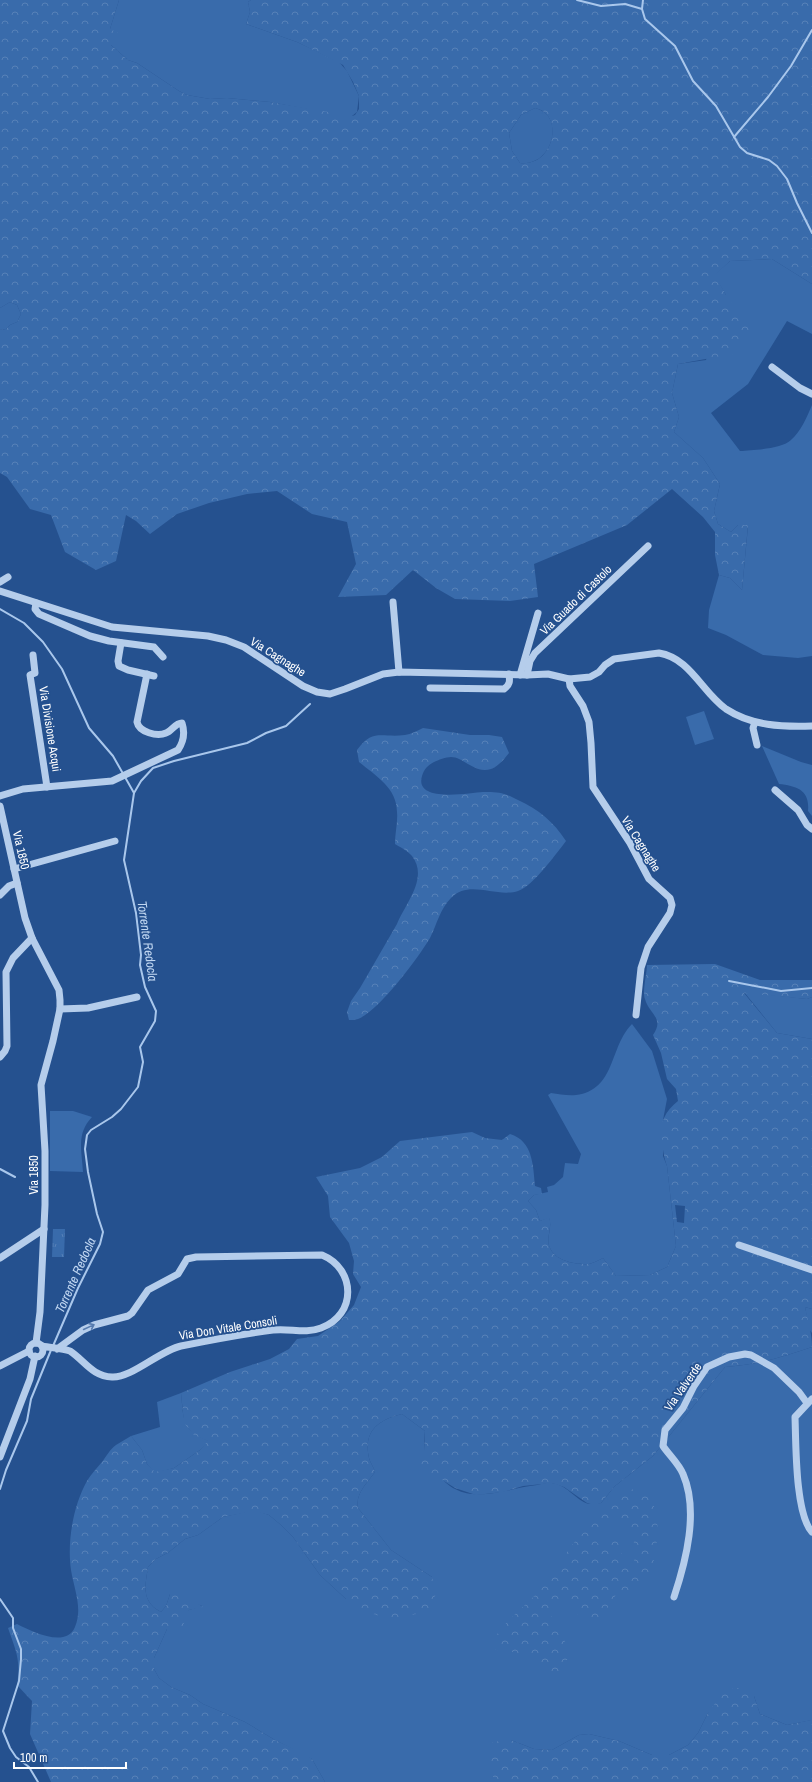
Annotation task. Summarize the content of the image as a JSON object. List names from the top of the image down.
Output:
{
  "streets": {
    "street": [
      "Via Guado di Castolo",
      "Via Cagnaghe",
      "Via Divisione Acqui",
      "Via 1850",
      "Via Don Vitale Consoli",
      "Via Valverde"
    ]
  },
  "crossings": [
    ["Via Guado di Castolo", "Via Cagnaghe"],
    ["Via 1850", "Via Don Vitale Consoli"]
  ],
  "water": ["Torrente Redocla"],
  "scale_bar": "100 m"
}
